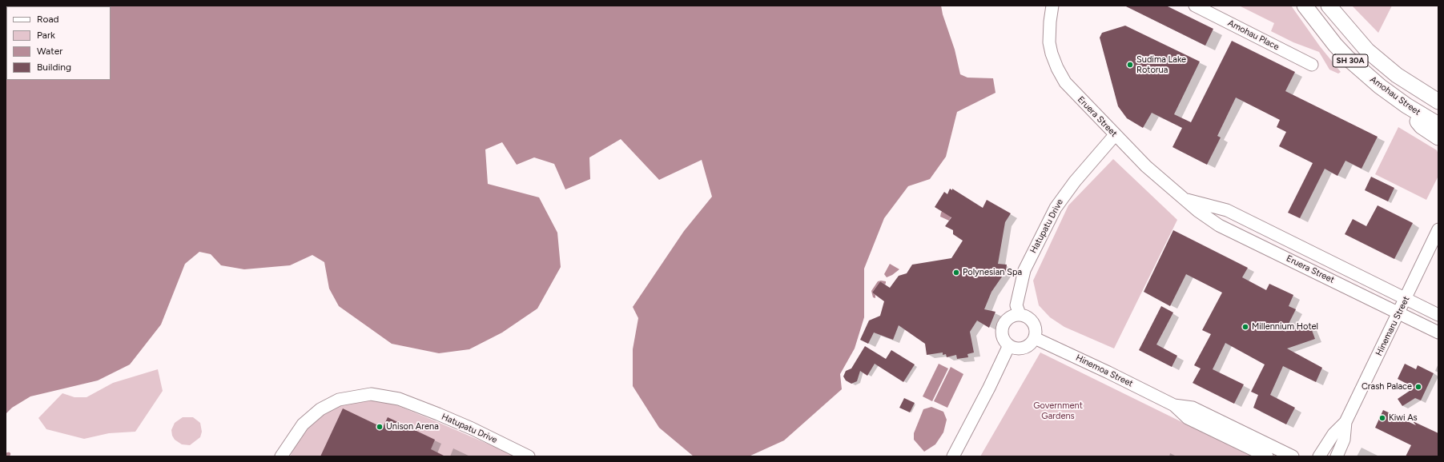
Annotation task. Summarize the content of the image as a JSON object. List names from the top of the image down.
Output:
{
  "streets": {
    "main road": ["SH 30A", "Amohau Street"],
    "street": [
      "Amohau Place",
      "Eruera Street",
      "Hatupatu Drive",
      "Hinemaru Street",
      "Hinemoa Street"
    ]
  },
  "crossings": [
    ["Eruera Street", "Hatupatu Drive"],
    ["Eruera Street", "Hinemaru Street"],
    ["Hatupatu Drive", "Hinemoa Street"]
  ],
  "parks": ["Government Gardens"],
  "places": [
    "Sudima Lake Rotorua",
    "Polynesian Spa",
    "Millennium Hotel",
    "Crash Palace",
    "Kiwi As",
    "Unison Arena"
  ],
  "legend": [
    "Road",
    "Park",
    "Water",
    "Building"
  ]
}
